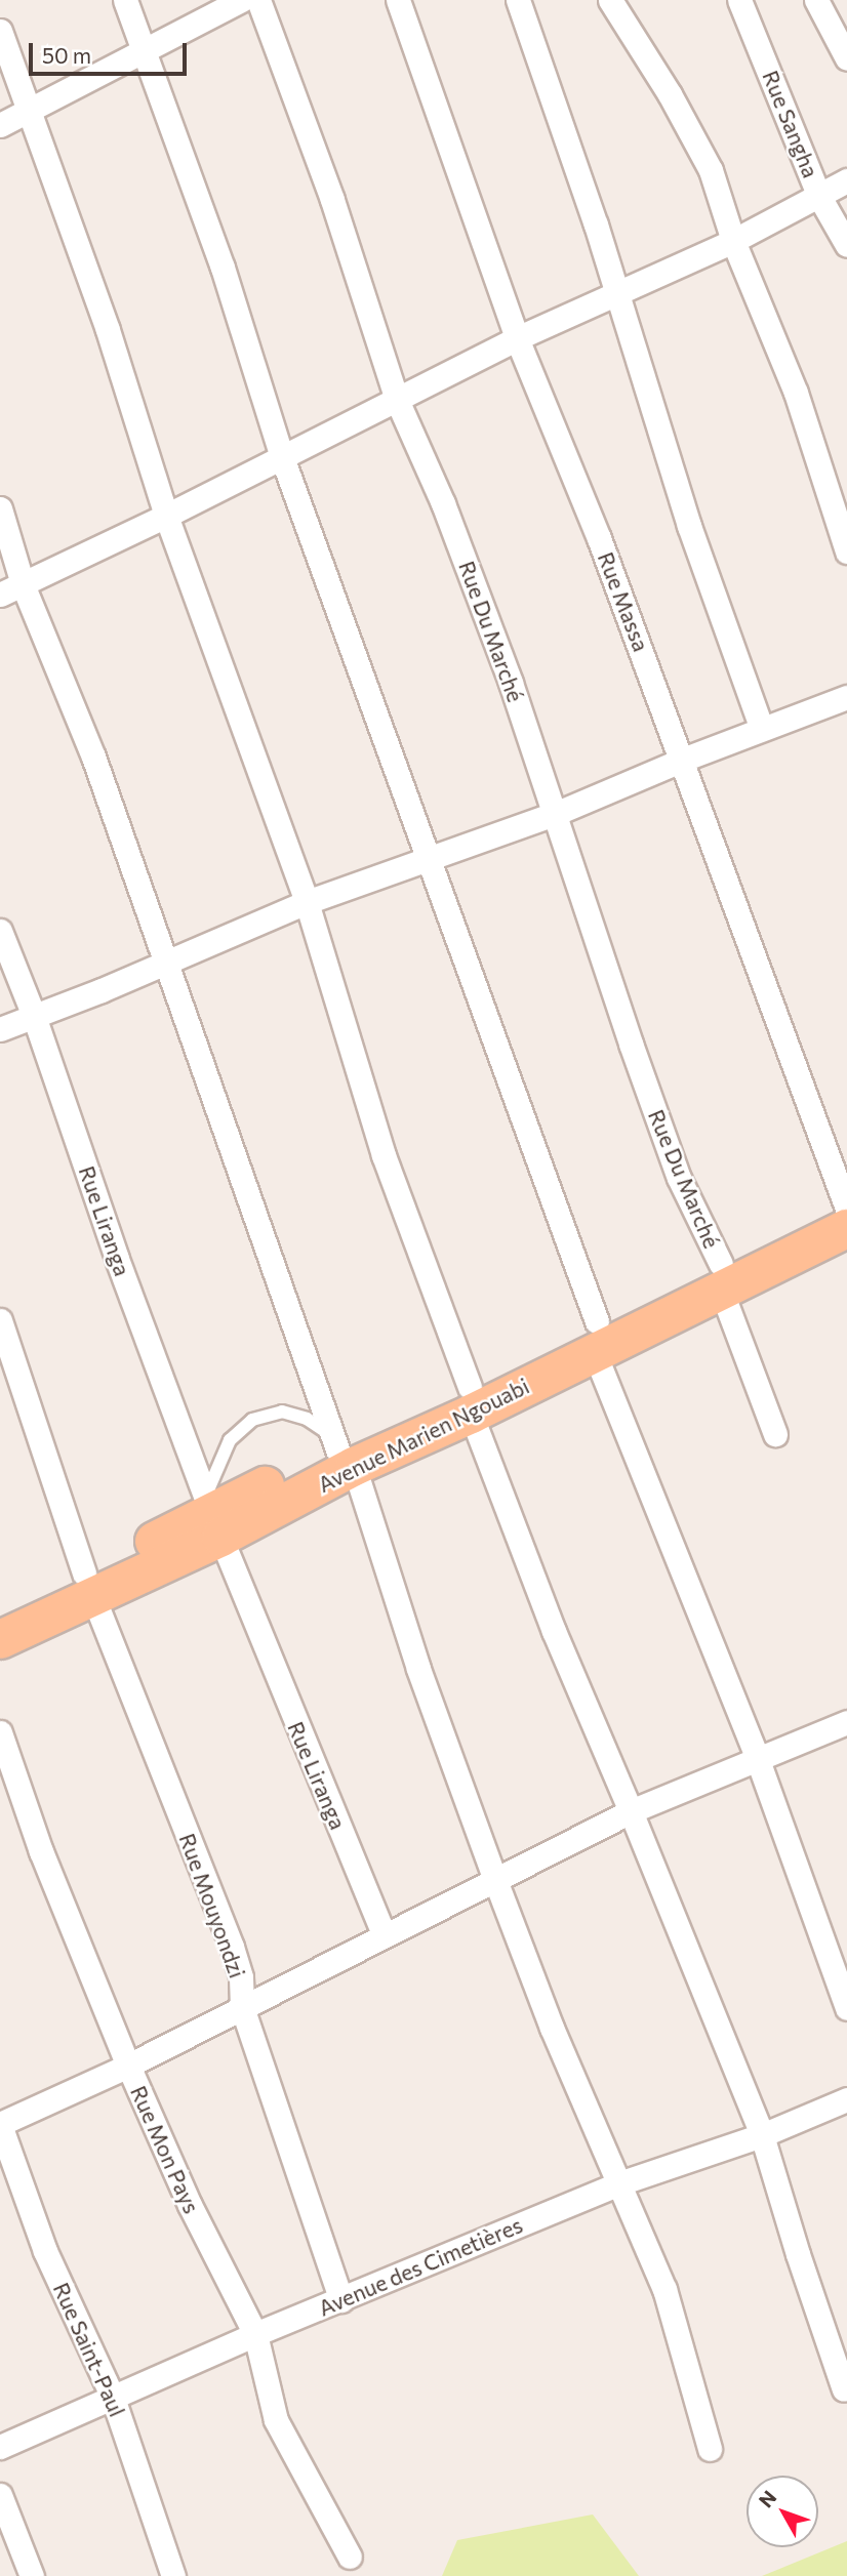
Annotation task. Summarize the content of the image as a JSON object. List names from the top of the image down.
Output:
{
  "streets": {
    "main road": ["Avenue Marien Ngouabi"],
    "street": [
      "Rue Sangha",
      "Rue Massa",
      "Rue Du Marché",
      "Rue Liranga",
      "Rue Mouyondzi",
      "Rue Mon Pays",
      "Avenue des Cimetières",
      "Rue Saint-Paul"
    ]
  },
  "crossings": [
    ["Rue Du Marché", "Avenue Marien Ngouabi"],
    ["Rue Liranga", "Avenue Marien Ngouabi"],
    ["Avenue Marien Ngouabi", "Rue Mouyondzi"],
    ["Rue Mouyondzi", "Avenue des Cimetières"],
    ["Rue Mon Pays", "Avenue des Cimetières"],
    ["Avenue des Cimetières", "Rue Saint-Paul"]
  ],
  "scale_bar": "50 m",
  "north": "top left"
}
